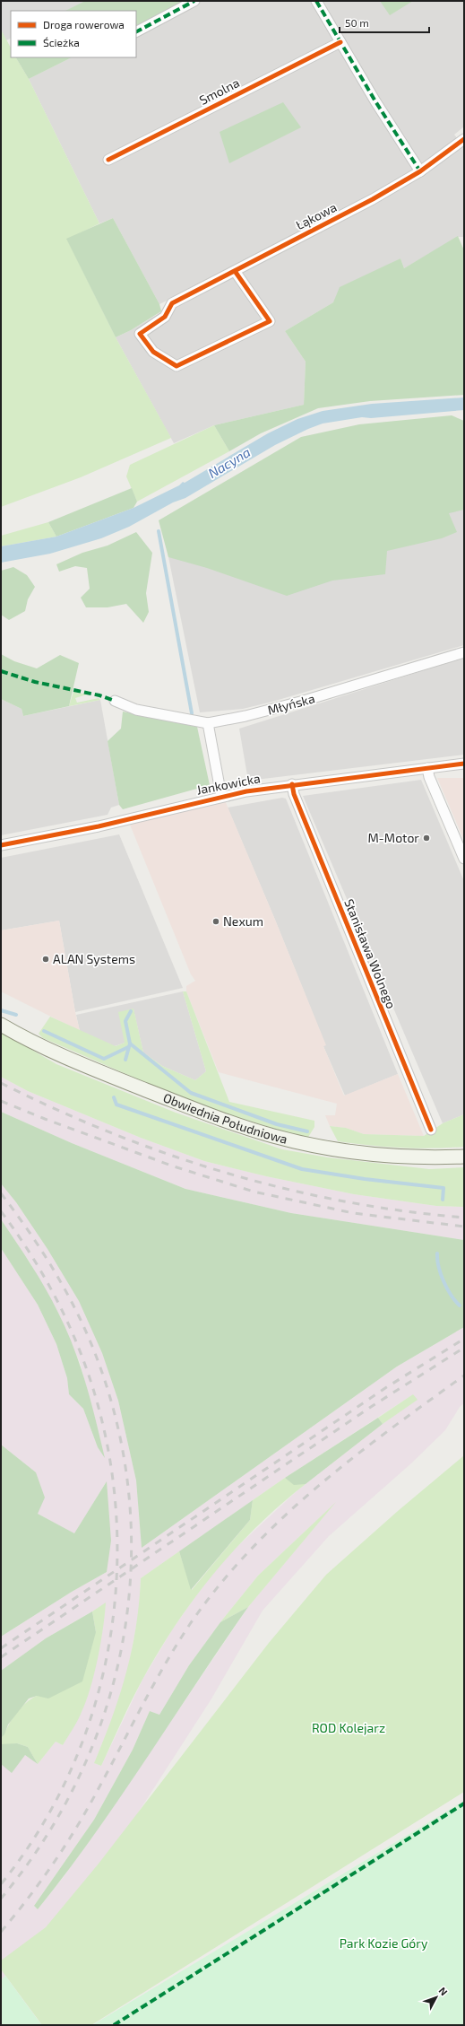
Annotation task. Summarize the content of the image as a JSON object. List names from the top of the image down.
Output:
{
  "streets": {
    "main road": ["Obwiednia Południowa"],
    "street": [
      "Smolna",
      "Łąkowa",
      "Młyńska",
      "Jankowicka",
      "Stanisława Wolnego"
    ]
  },
  "crossings": [
    ["Jankowicka", "Stanisława Wolnego"]
  ],
  "water": ["Nacyna"],
  "parks": ["ROD Kolejarz", "Park Kozie Góry"],
  "places": ["M-Motor", "Nexum", "ALAN Systems"],
  "legend": ["Droga rowerowa", "Ścieżka"],
  "scale_bar": "50 m",
  "north": "top right"
}
